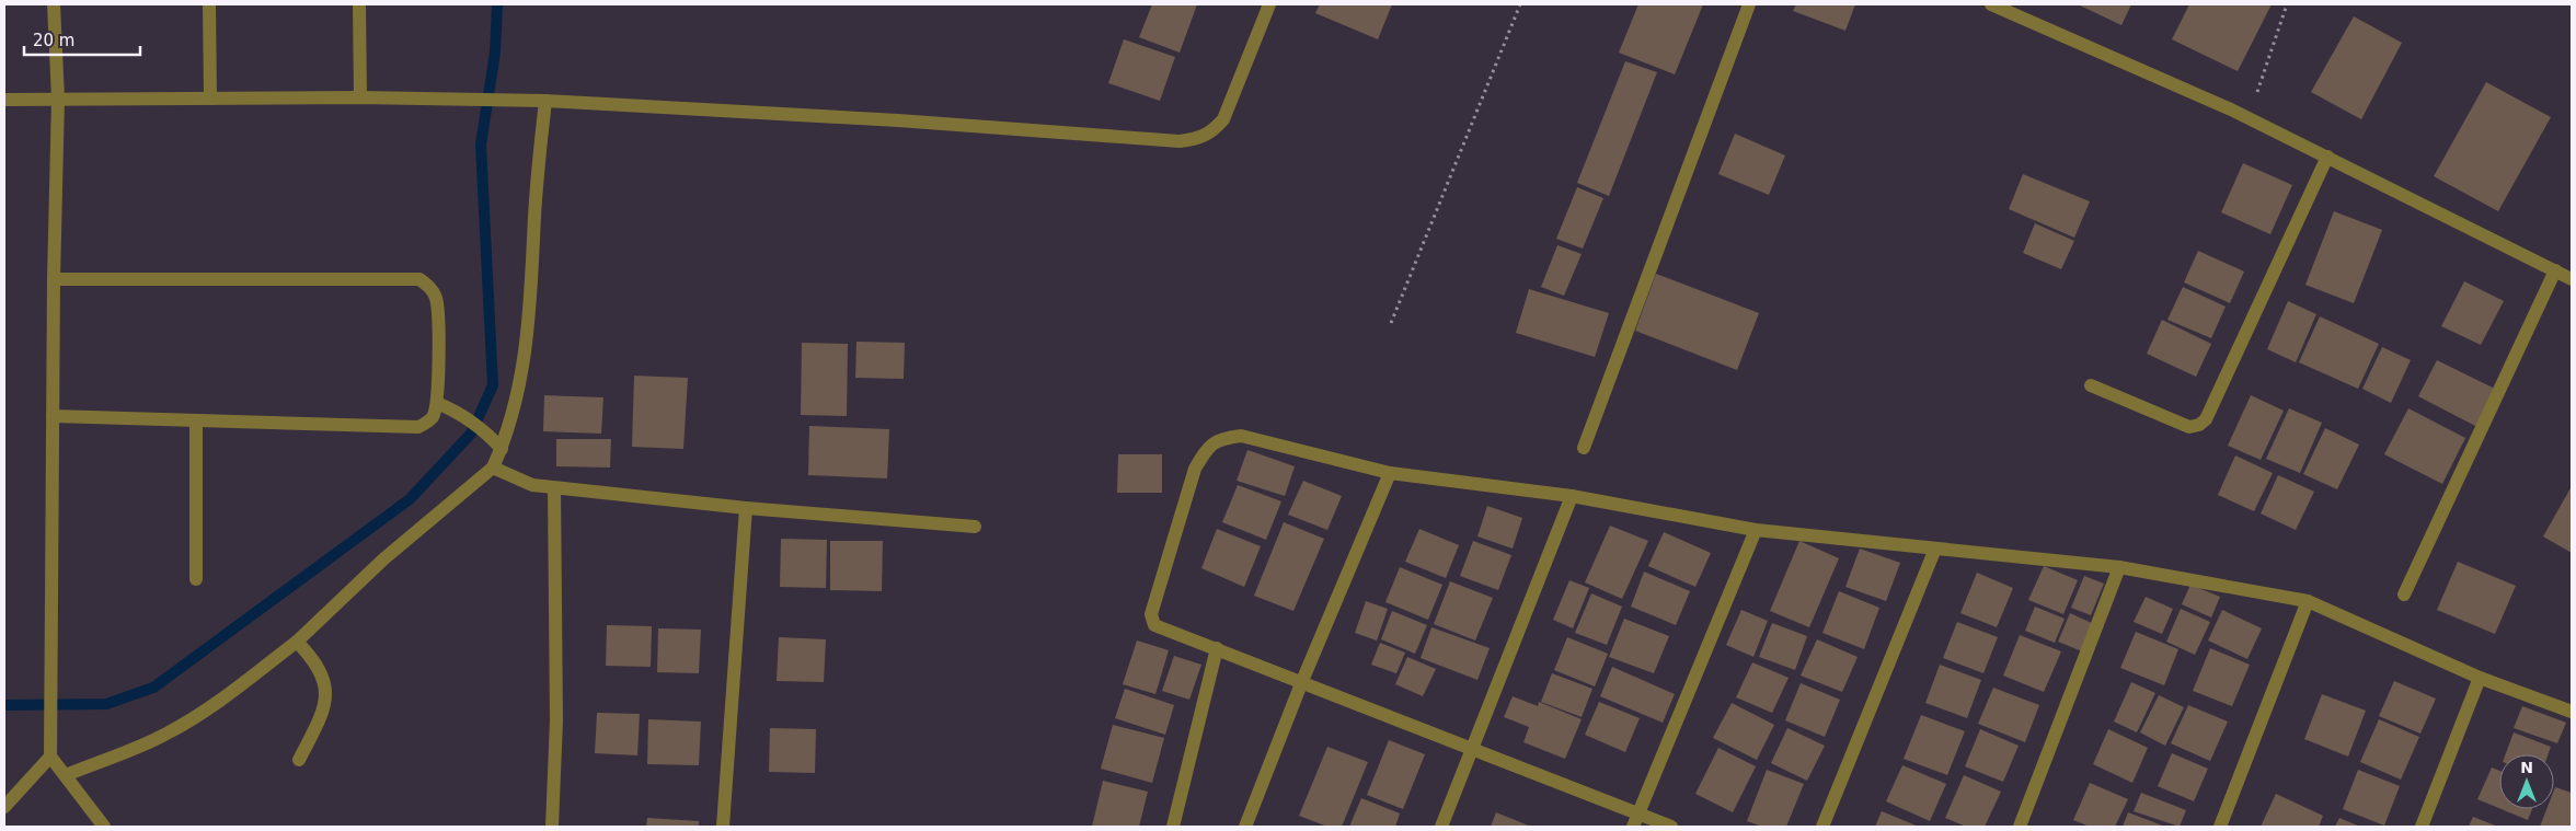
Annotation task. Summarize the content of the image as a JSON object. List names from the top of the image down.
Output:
{
  "scale_bar": "20 m",
  "north": "top"
}
